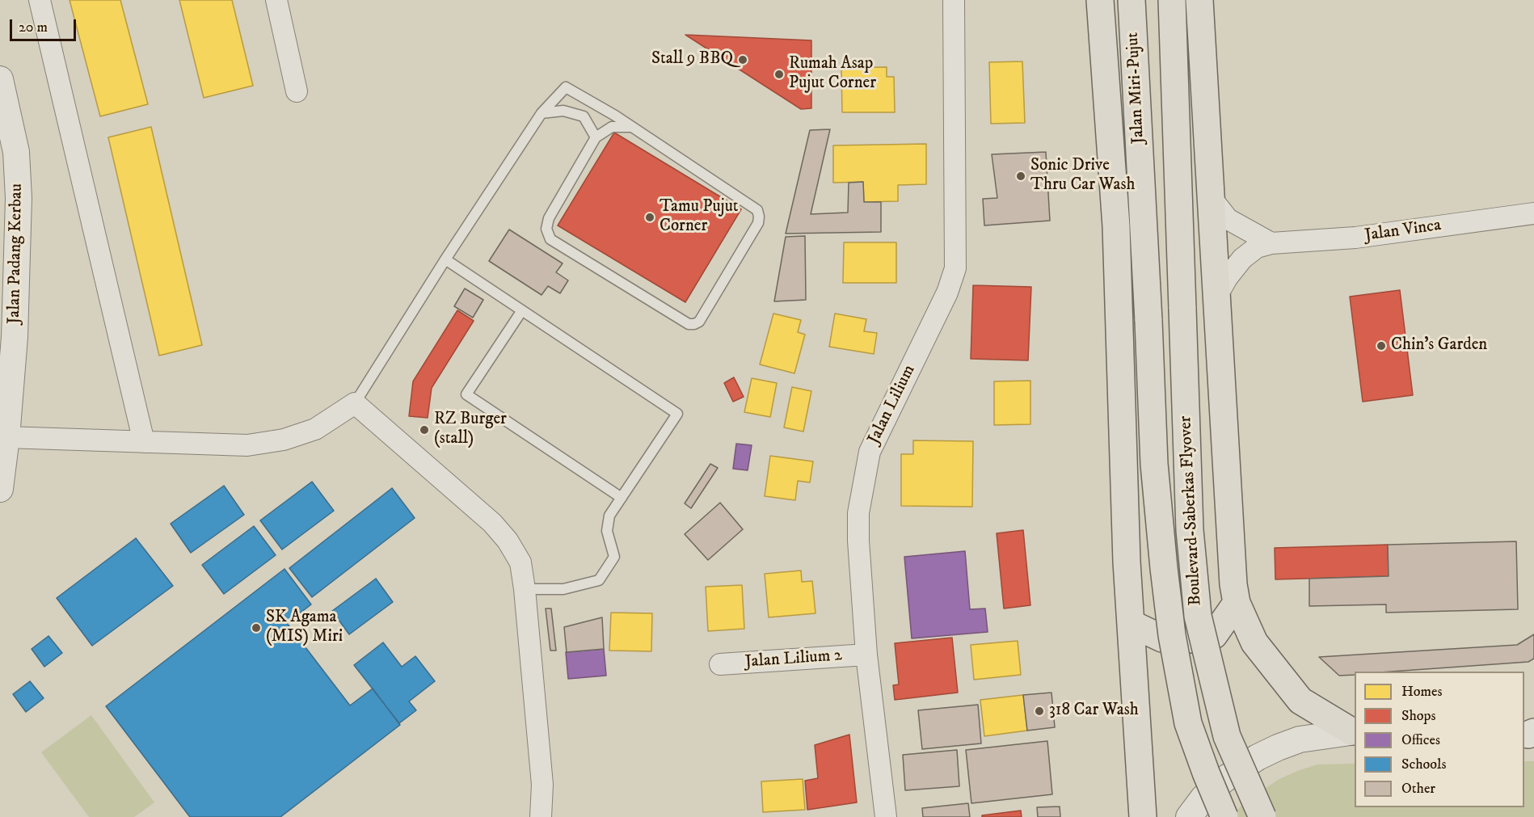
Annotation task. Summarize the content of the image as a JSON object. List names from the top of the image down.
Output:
{
  "streets": {
    "highway": ["Jalan Miri-Pujut", "Boulevard-Saberkas Flyover"],
    "street": [
      "Jalan Vinca",
      "Jalan Padang Kerbau",
      "Jalan Lilium",
      "Jalan Lilium 2"
    ]
  },
  "crossings": [
    ["Jalan Miri-Pujut", "Boulevard-Saberkas Flyover"],
    ["Jalan Lilium", "Jalan Lilium 2"]
  ],
  "places": [
    "Stall 9 BBQ",
    "Rumah Asap Pujut Corner",
    "Sonic Drive Thru Car Wash",
    "Tamu Pujut Corner",
    "Chin's Garden",
    "RZ Burger (stall)",
    "SK Agama (MIS) Miri",
    "318 Car Wash"
  ],
  "legend": [
    "Homes",
    "Shops",
    "Offices",
    "Schools",
    "Other"
  ],
  "scale_bar": "20 m"
}
